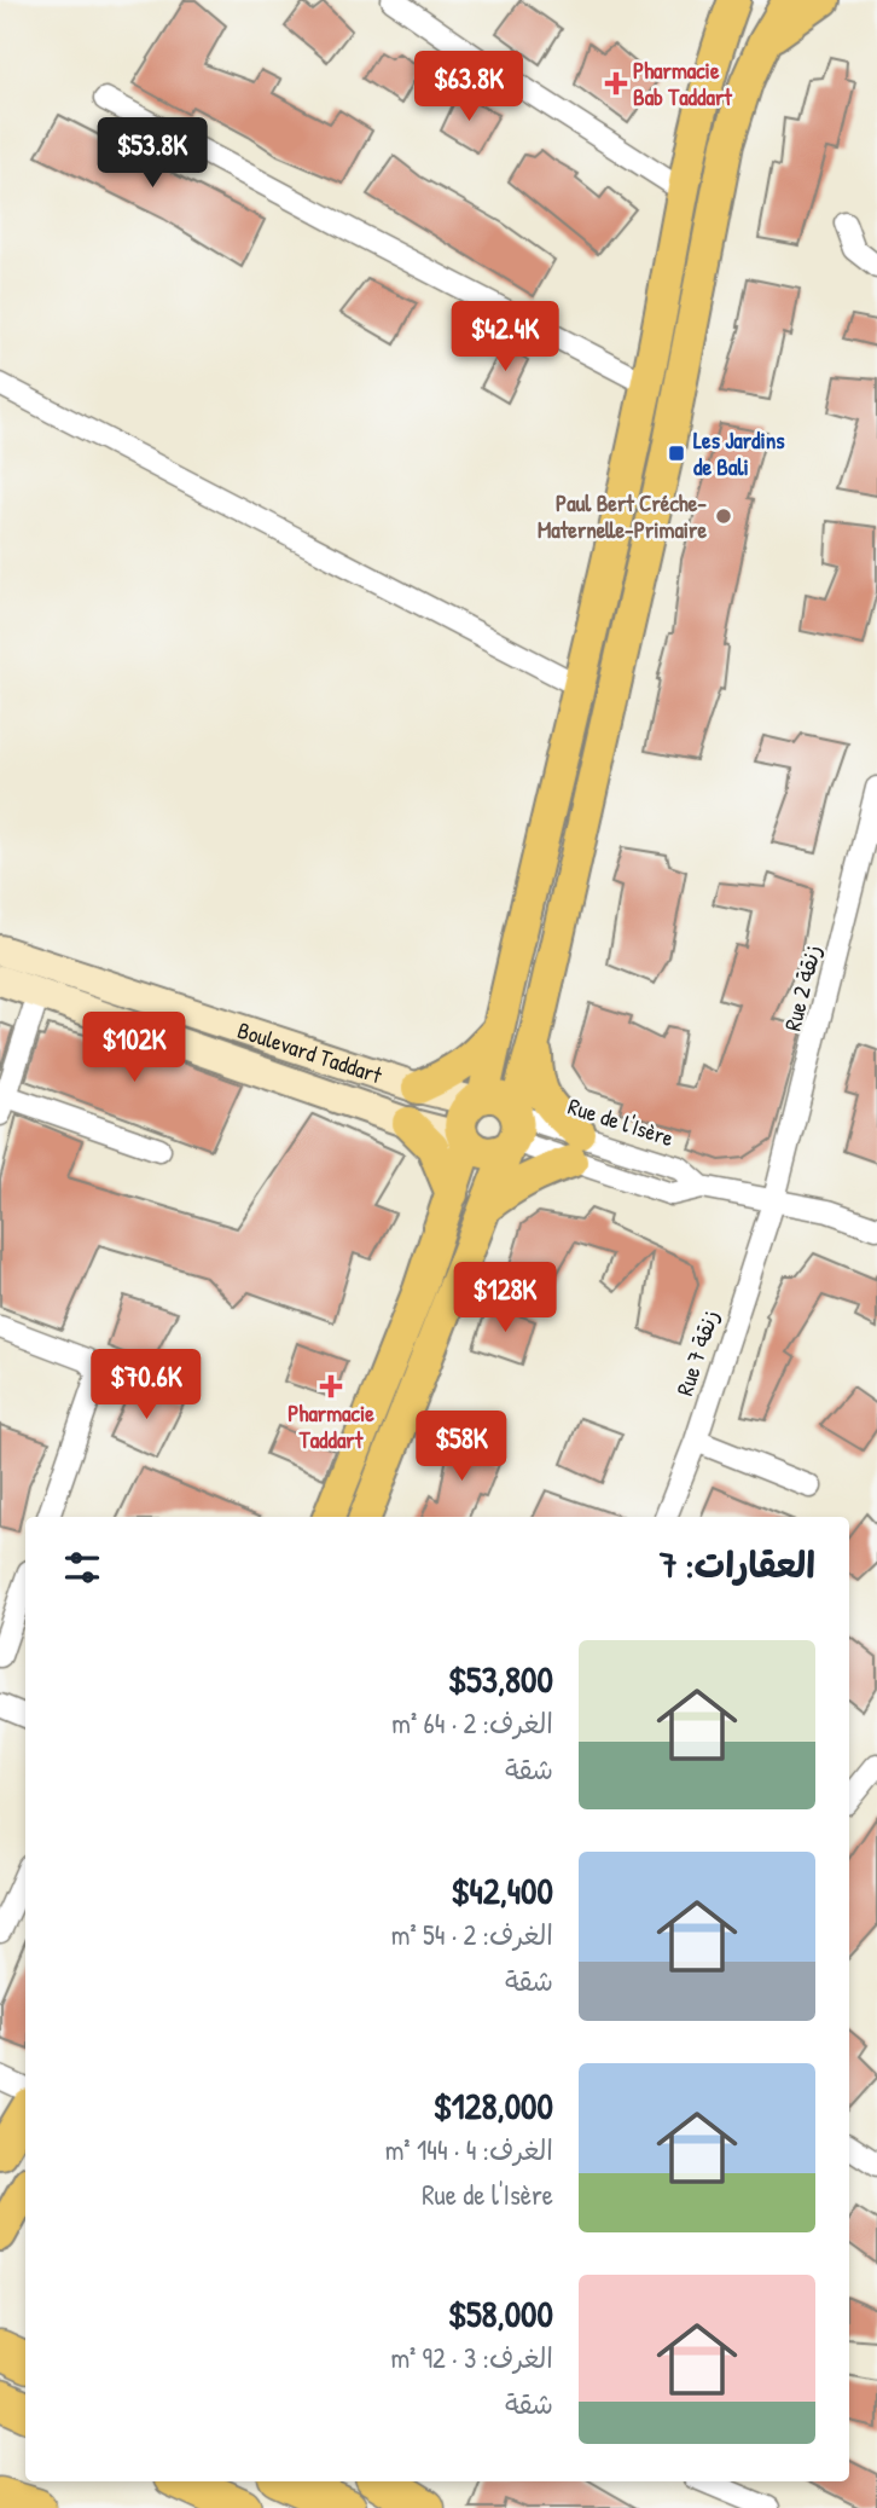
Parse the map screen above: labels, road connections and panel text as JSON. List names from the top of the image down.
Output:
{
  "streets": {
    "street": [
      "Rue 2 زنقة",
      "Boulevard Taddart",
      "Rue de l'Isère",
      "Rue 7 زنقة"
    ]
  },
  "crossings": [
    ["Rue 2 زنقة", "Rue de l'Isère"],
    ["Rue 2 زنقة", "Rue 7 زنقة"],
    ["Boulevard Taddart", "Rue de l'Isère"],
    ["Rue de l'Isère", "Rue 7 زنقة"]
  ],
  "places": {
    "health": ["Pharmacie Bab Taddart", "Pharmacie Taddart"],
    "transit": ["Les Jardins de Bali"],
    "other": ["Paul Bert Créche- Maternelle-Primaire"]
  },
  "page": {
    "price": [
      "$63.8K",
      "$53.8K",
      "$42.4K",
      "$102K",
      "$128K",
      "$70.6K",
      "$58K"
    ],
    "heading": "العقارات: 7",
    "list": [
      {
        "name": "$53,800",
        "note": "الغرف: 2 · 64 m² · شقة"
      },
      {
        "name": "$42,400",
        "note": "الغرف: 2 · 54 m² · شقة"
      },
      {
        "name": "$128,000",
        "note": "الغرف: 4 · 144 m² · Rue de l'Isère"
      },
      {
        "name": "$58,000",
        "note": "الغرف: 3 · 92 m² · شقة"
      }
    ]
  }
}
